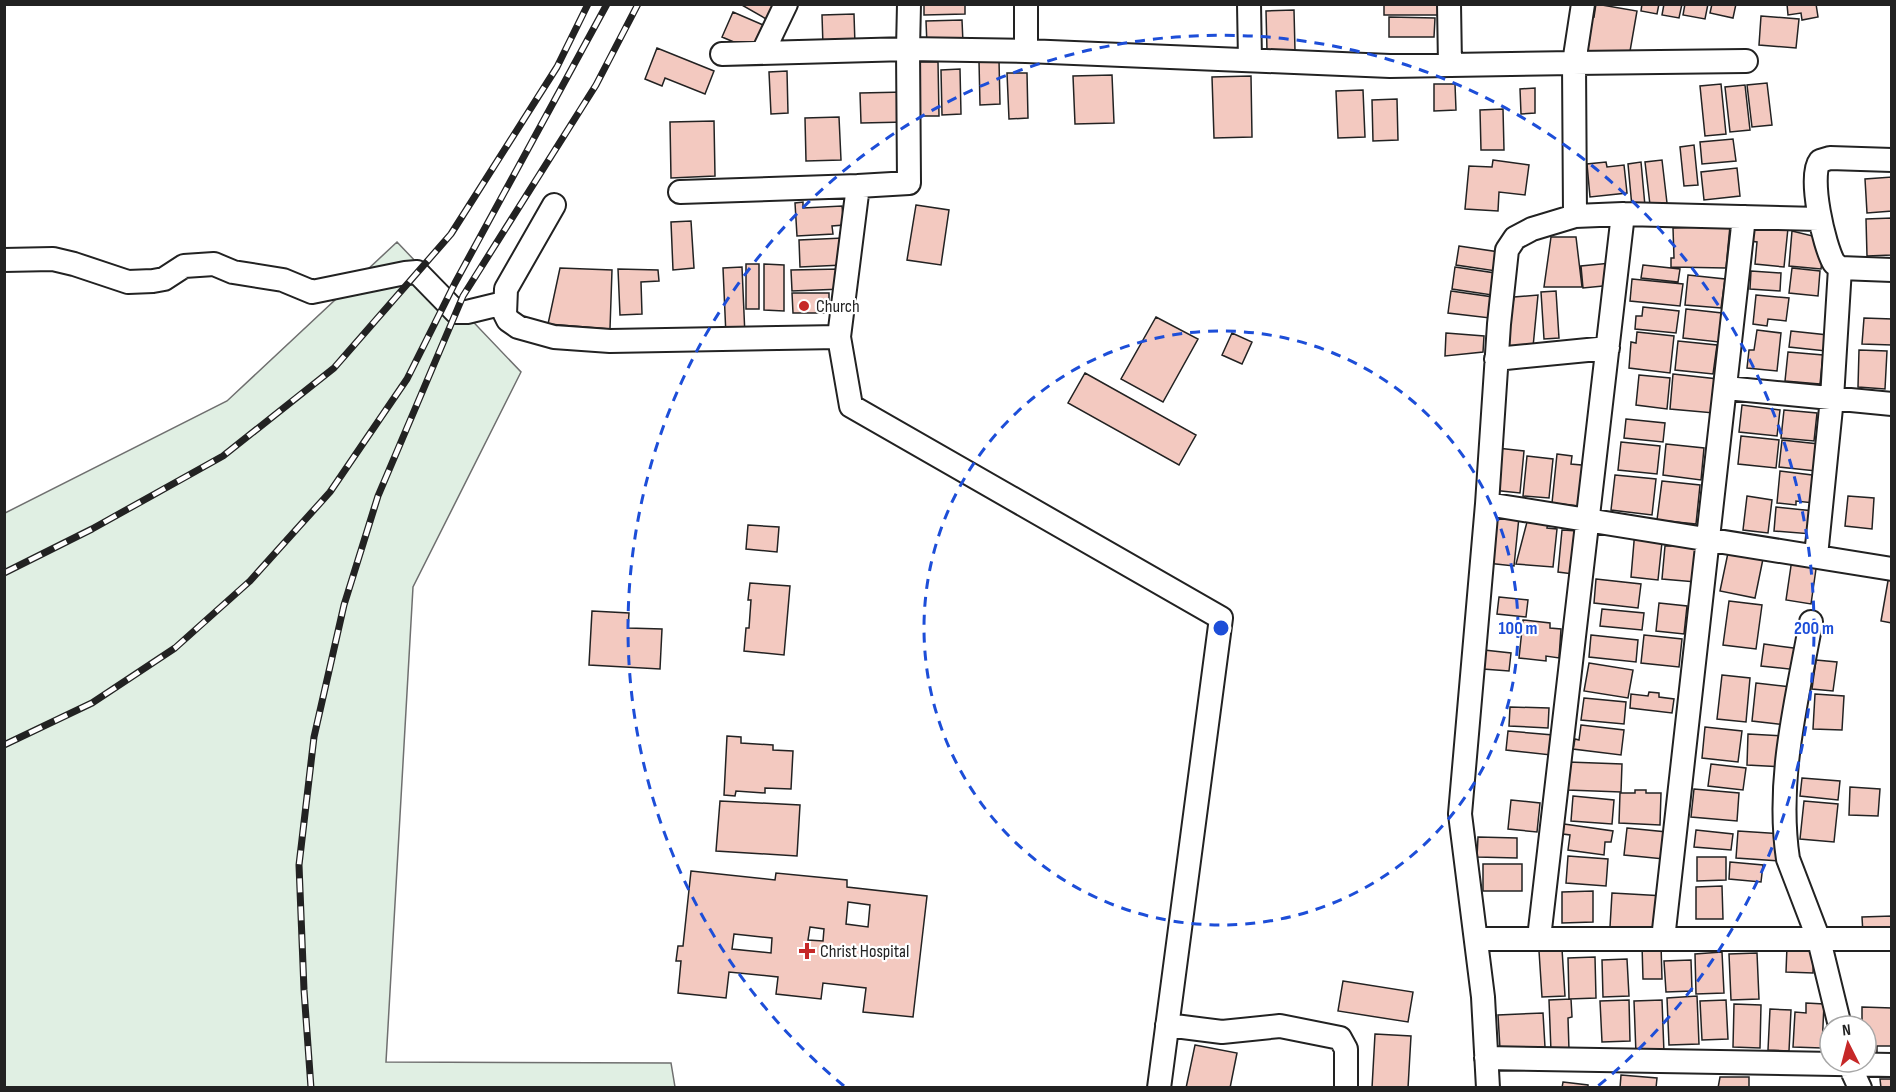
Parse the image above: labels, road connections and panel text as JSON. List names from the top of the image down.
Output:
{
  "places": {
    "other": ["Church"],
    "health": ["Christ Hospital"]
  },
  "north": "top",
  "rings": ["100 m", "200 m"]
}
